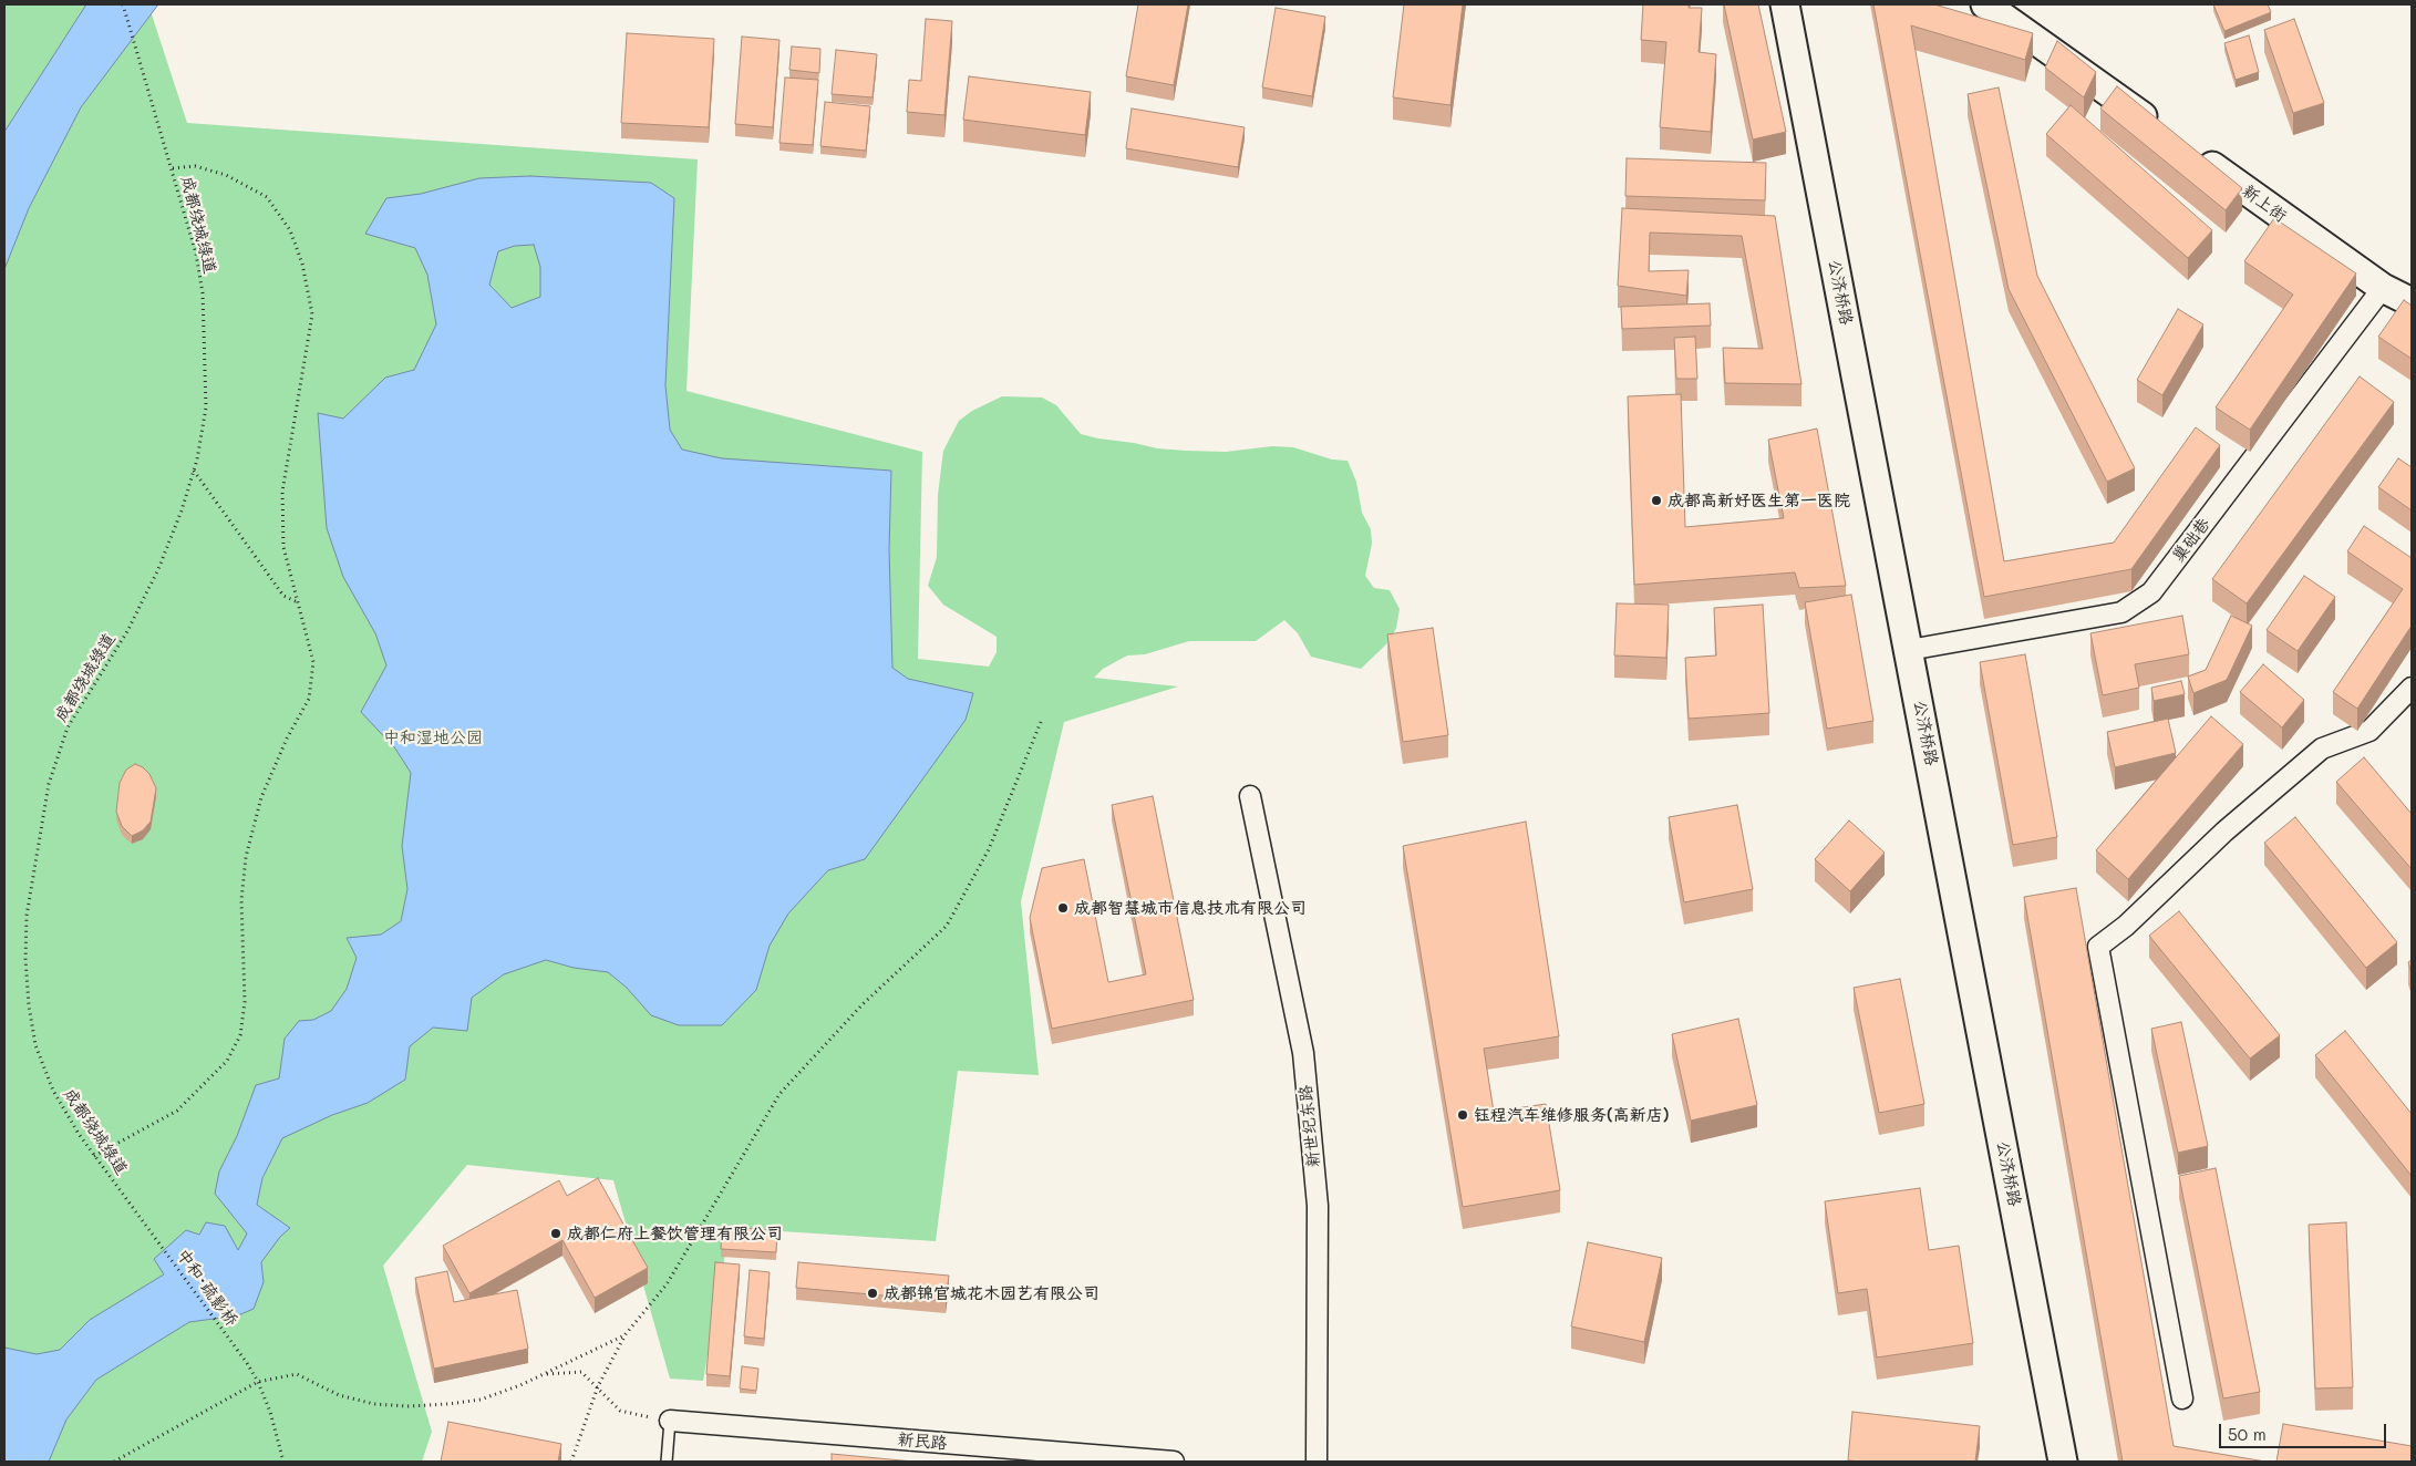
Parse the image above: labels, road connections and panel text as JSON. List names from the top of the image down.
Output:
{
  "streets": {
    "main road": ["新上街", "公济桥路"],
    "street": ["巢础巷", "新世纪东路", "新民路"],
    "path": ["成都绕城绿道", "中和·疏影桥"]
  },
  "crossings": [
    ["新上街", "巢础巷"],
    ["成都绕城绿道", "中和·疏影桥"],
    ["公济桥路", "巢础巷"]
  ],
  "parks": ["中和湿地公园"],
  "places": [
    "成都高新好医生第一医院",
    "成都智慧城市信息技术有限公司",
    "钰程汽车维修服务(高新店)",
    "成都仁府上餐饮管理有限公司",
    "成都锦官城花木园艺有限公司"
  ],
  "scale_bar": "50 m"
}
